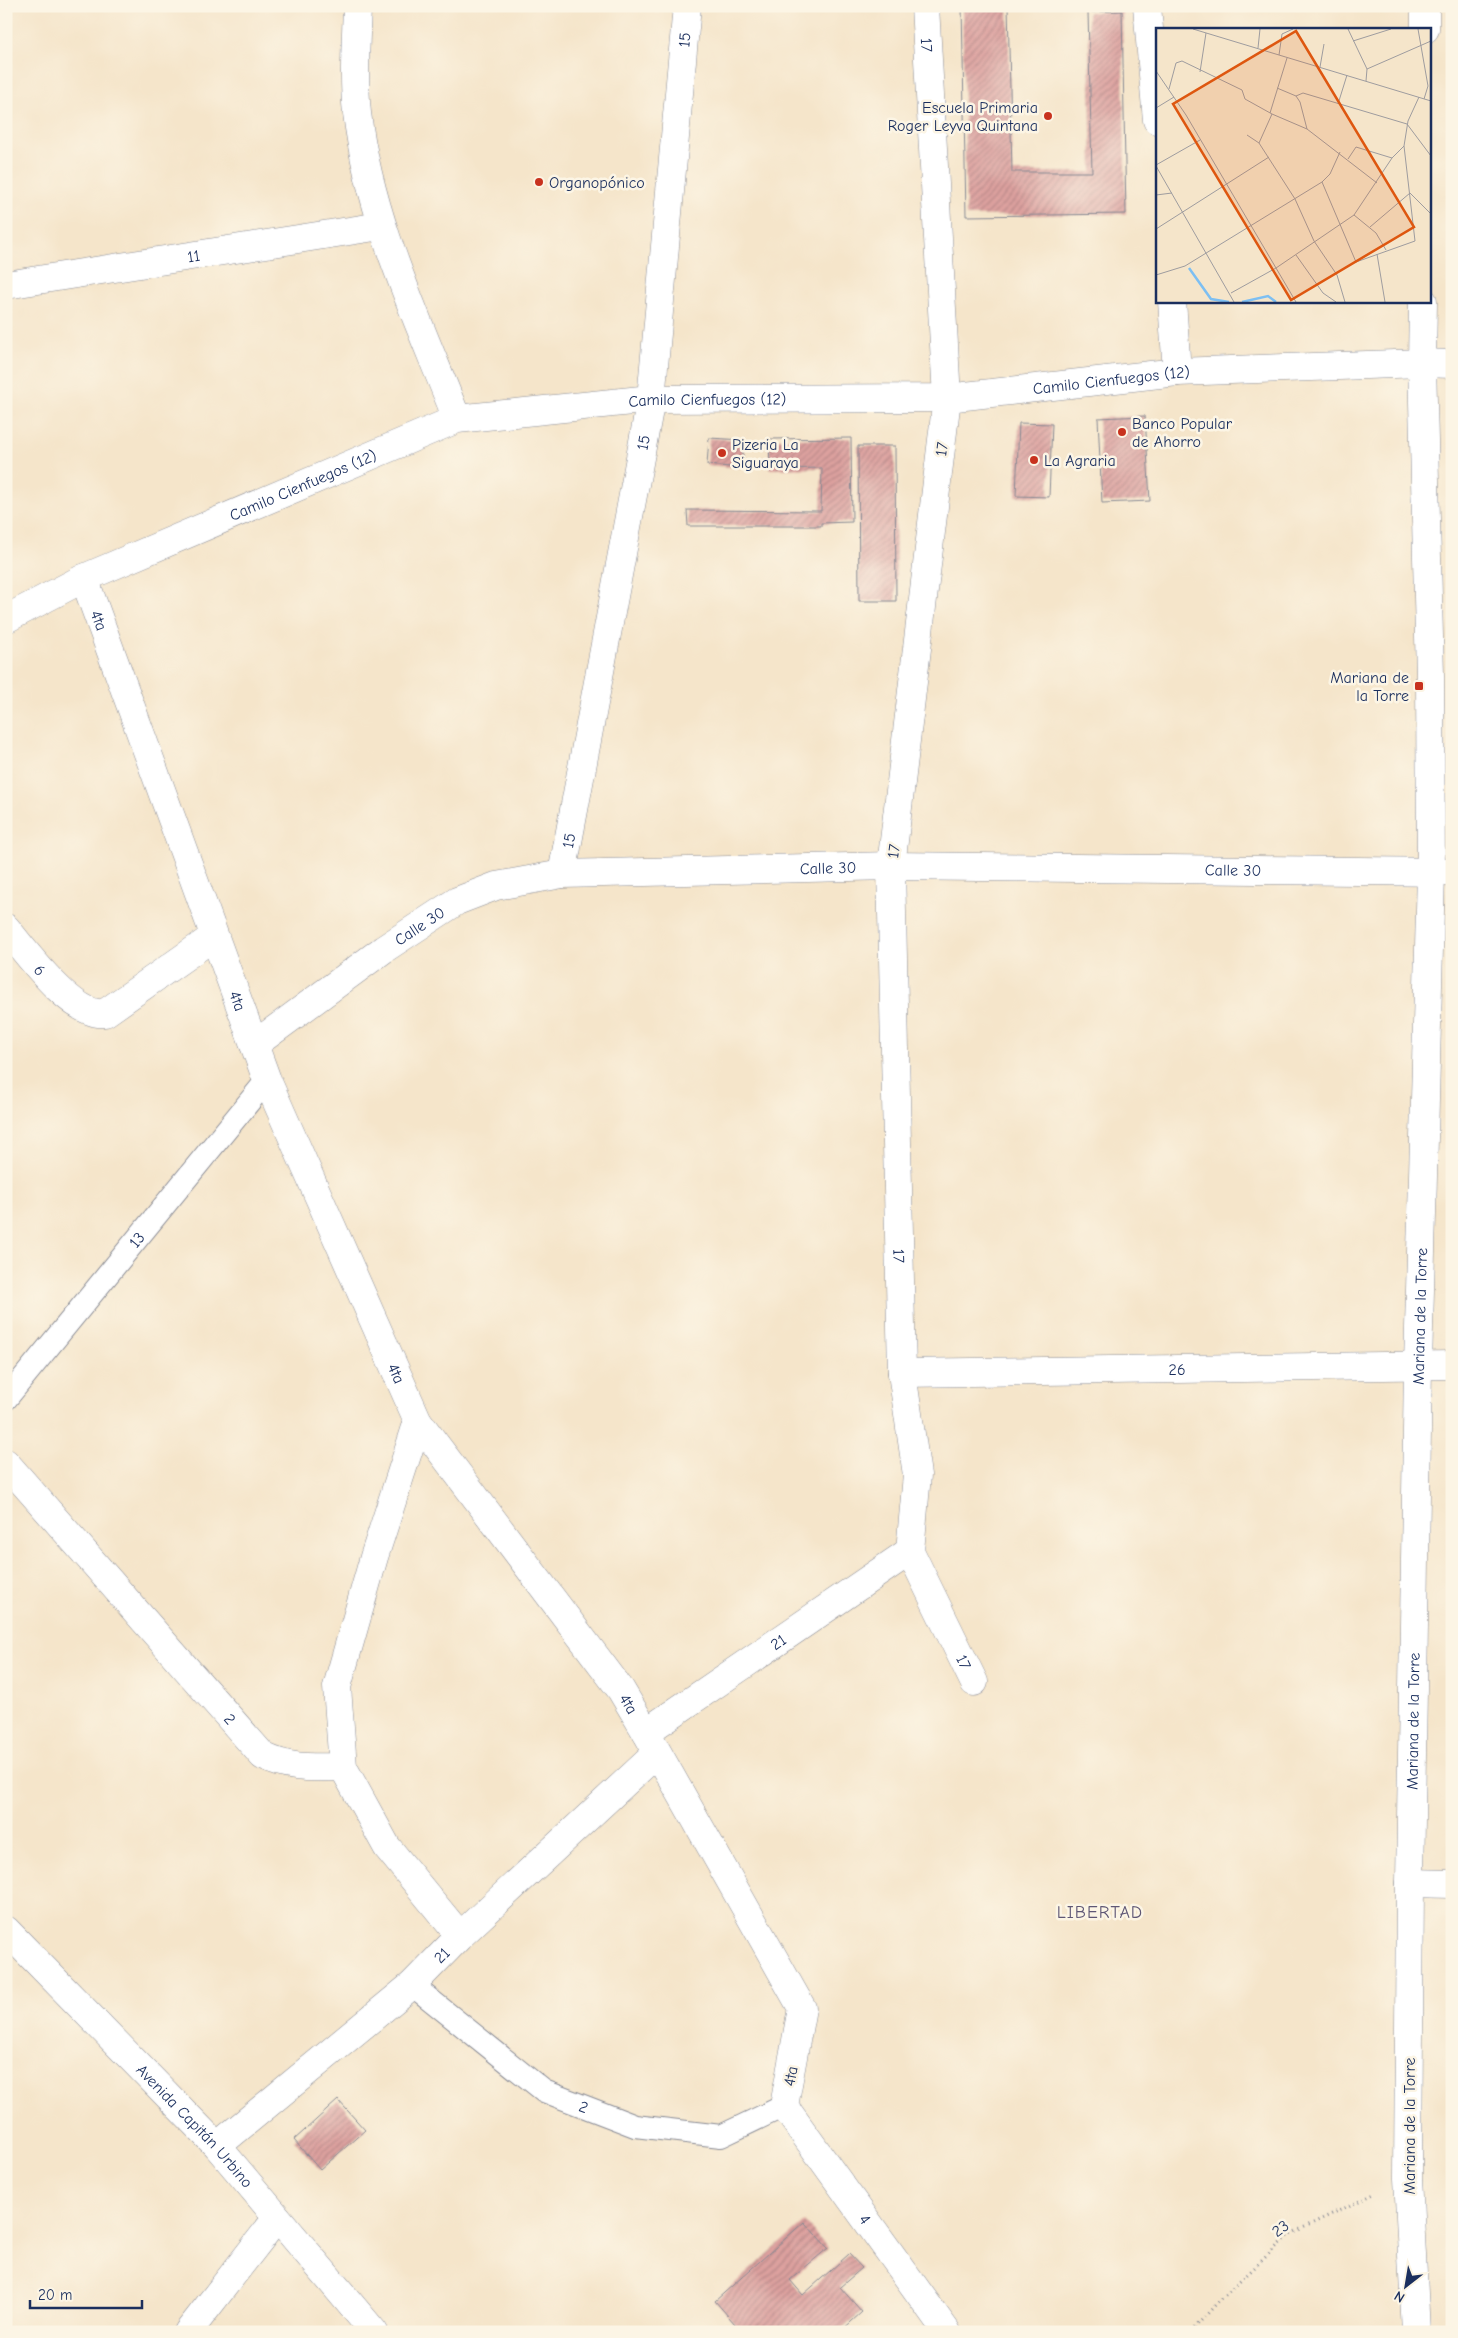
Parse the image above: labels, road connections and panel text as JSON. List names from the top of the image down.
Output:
{
  "streets": {
    "street": [
      "15",
      "17",
      "11",
      "Camilo Cienfuegos (12)",
      "4ta",
      "Calle 30",
      "6",
      "Mariana de la Torre",
      "26",
      "21",
      "2",
      "Avenida Capitán Urbino",
      "4"
    ],
    "lane": ["13"],
    "path": ["23"]
  },
  "crossings": [
    ["15", "Camilo Cienfuegos (12)"],
    ["15", "Calle 30"],
    ["17", "Camilo Cienfuegos (12)"],
    ["17", "Calle 30"],
    ["17", "26"],
    ["17", "21"],
    ["Camilo Cienfuegos (12)", "4ta"],
    ["Camilo Cienfuegos (12)", "Mariana de la Torre"],
    ["4ta", "Calle 30"],
    ["4ta", "6"],
    ["4ta", "13"],
    ["4ta", "21"],
    ["4ta", "2"],
    ["4ta", "4"],
    ["Calle 30", "Mariana de la Torre"],
    ["Mariana de la Torre", "26"],
    ["Mariana de la Torre", "23"],
    ["21", "2"],
    ["21", "Avenida Capitán Urbino"],
    ["2", "4"]
  ],
  "districts": ["LIBERTAD"],
  "places": {
    "other": [
      "Escuela Primaria Roger Leyva Quintana",
      "Organopónico",
      "Banco Popular de Ahorro",
      "Pizeria La Siguaraya",
      "La Agraria"
    ],
    "transit": ["Mariana de la Torre"]
  },
  "scale_bar": "20 m",
  "north": "bottom left"
}
